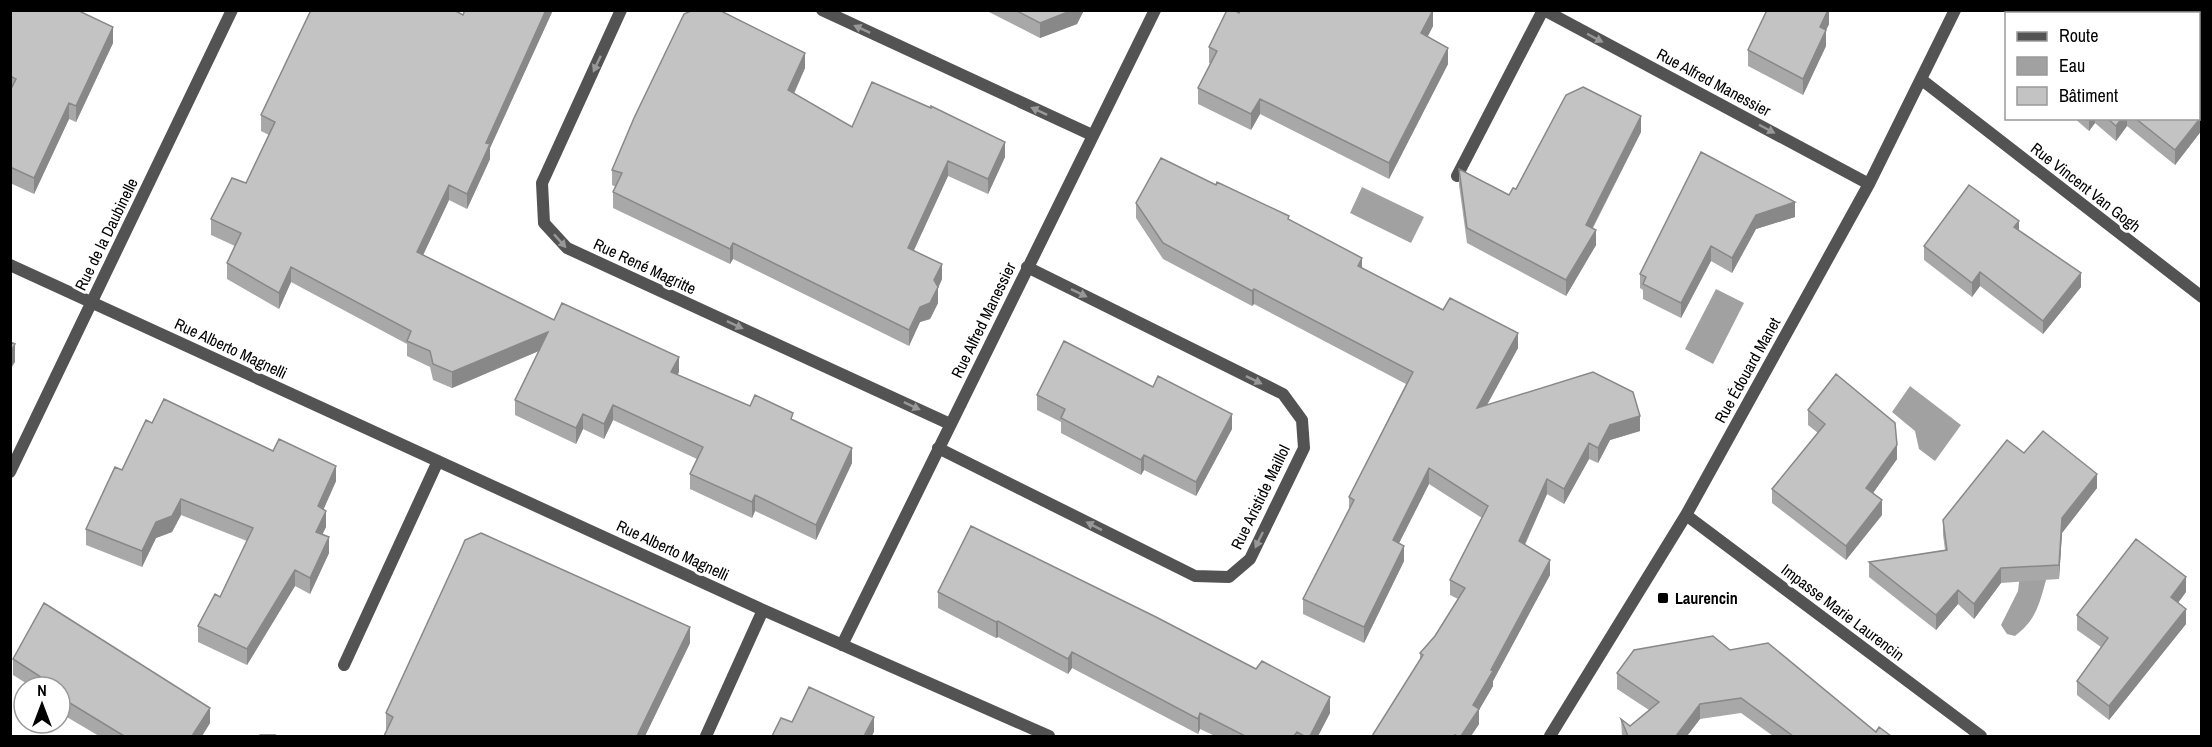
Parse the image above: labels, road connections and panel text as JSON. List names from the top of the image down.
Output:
{
  "streets": {
    "street": [
      "Rue Alfred Manessier",
      "Rue Vincent Van Gogh",
      "Rue de la Daubinelle",
      "Rue René Magritte",
      "Rue Alberto Magnelli",
      "Rue Édouard Manet",
      "Rue Aristide Maillol",
      "Impasse Marie Laurencin"
    ]
  },
  "crossings": [
    ["Rue Alfred Manessier", "Rue René Magritte"],
    ["Rue Alfred Manessier", "Rue Alberto Magnelli"],
    ["Rue Alfred Manessier", "Rue Édouard Manet"],
    ["Rue Alfred Manessier", "Rue Aristide Maillol"],
    ["Rue Vincent Van Gogh", "Rue Édouard Manet"],
    ["Rue de la Daubinelle", "Rue Alberto Magnelli"],
    ["Rue Édouard Manet", "Impasse Marie Laurencin"]
  ],
  "places": {
    "transit": ["Laurencin"]
  },
  "legend": ["Route", "Eau", "Bâtiment"],
  "north": "top"
}
